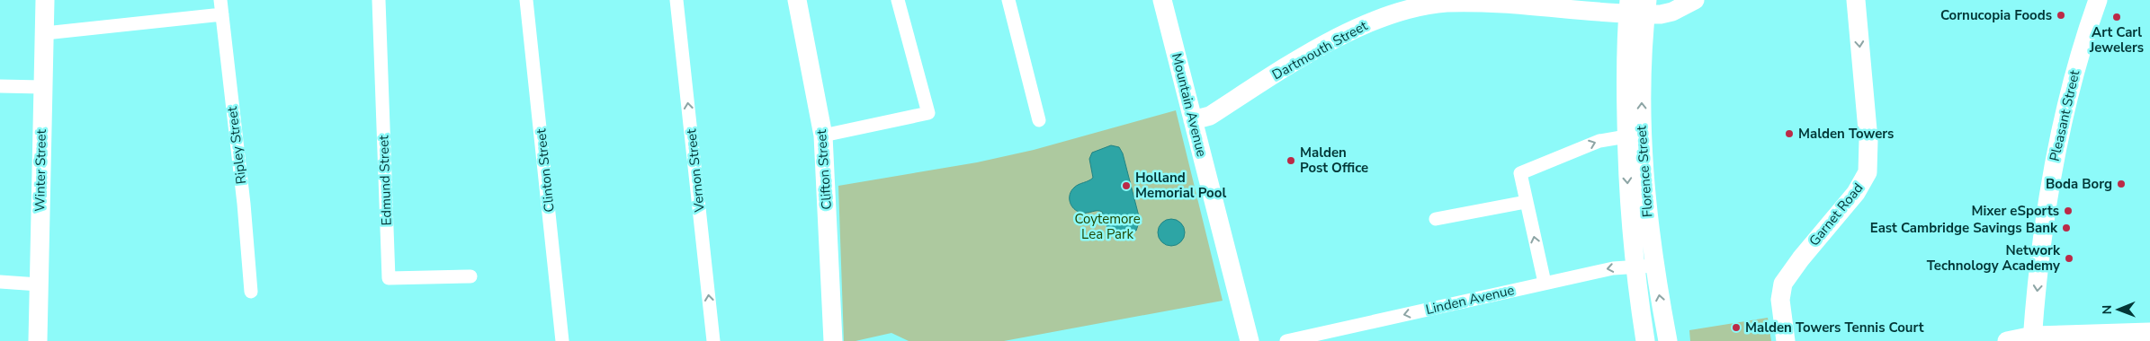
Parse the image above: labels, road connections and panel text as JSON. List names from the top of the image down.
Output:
{
  "streets": {
    "street": [
      "Dartmouth Street",
      "Mountain Avenue",
      "Pleasant Street",
      "Ripley Street",
      "Clifton Street",
      "Winter Street",
      "Clinton Street",
      "Vernon Street",
      "Florence Street",
      "Edmund Street",
      "Garnet Road",
      "Linden Avenue"
    ]
  },
  "crossings": [
    ["Dartmouth Street", "Mountain Avenue"],
    ["Florence Street", "Linden Avenue"]
  ],
  "one_way": [
    "Pleasant Street",
    "Vernon Street",
    "Garnet Road",
    "Linden Avenue"
  ],
  "parks": ["Coytemore Lea Park"],
  "places": [
    "Cornucopia Foods",
    "Art Carl Jewelers",
    "Malden Towers",
    "Malden Post Office",
    "Boda Borg",
    "Holland Memorial Pool",
    "Mixer eSports",
    "East Cambridge Savings Bank",
    "Network Technology Academy",
    "Malden Towers Tennis Court"
  ],
  "north": "left"
}
